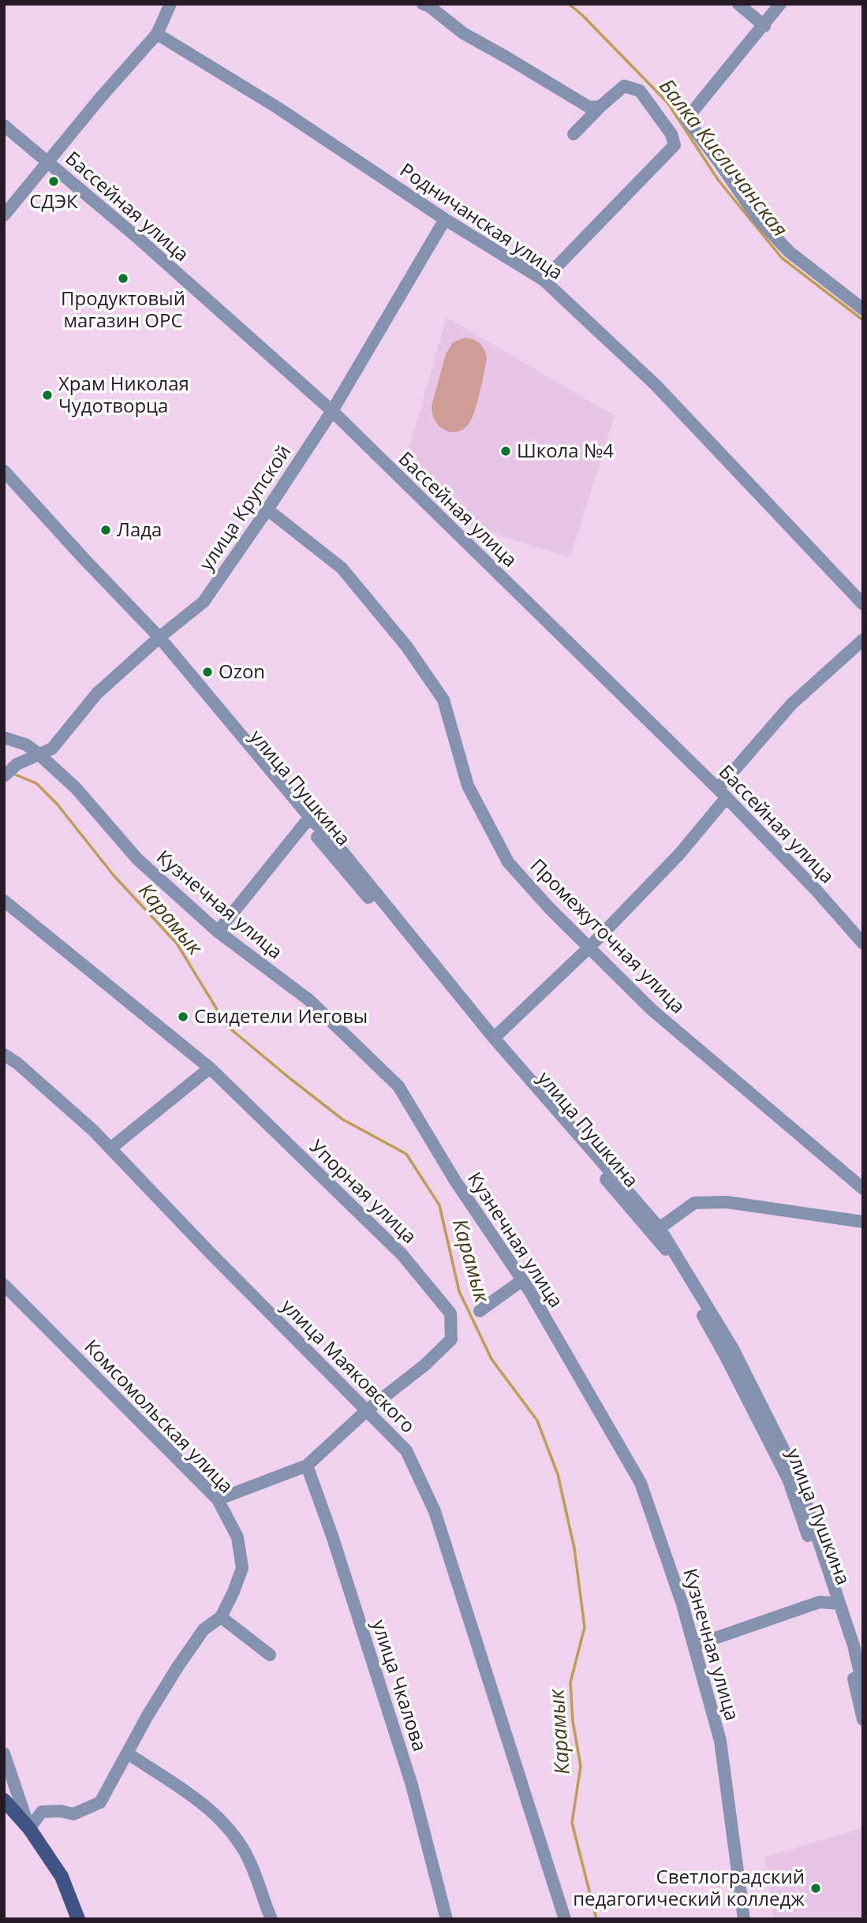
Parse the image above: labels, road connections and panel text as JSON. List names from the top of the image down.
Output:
{
  "streets": {
    "street": [
      "Бассейная улица",
      "Родничанская улица",
      "улица Крупской",
      "улица Пушкина",
      "Кузнечная улица",
      "Промежуточная улица",
      "Упорная улица",
      "улица Маяковского",
      "Комсомольская улица",
      "улица Чкалова"
    ]
  },
  "crossings": [
    ["Бассейная улица", "улица Крупской"],
    ["Родничанская улица", "улица Крупской"],
    ["улица Крупской", "улица Пушкина"],
    ["улица Крупской", "Кузнечная улица"],
    ["улица Крупской", "Промежуточная улица"],
    ["Упорная улица", "улица Маяковского"],
    ["Упорная улица", "Комсомольская улица"],
    ["Упорная улица", "улица Чкалова"]
  ],
  "water": ["Балка Кисличанская", "Карамык"],
  "places": [
    "СДЭК",
    "Продуктовый магазин ОРС",
    "Храм Николая Чудотворца",
    "Школа №4",
    "Лада",
    "Ozon",
    "Свидетели Иеговы",
    "Светлоградский педагогический колледж"
  ]
}
